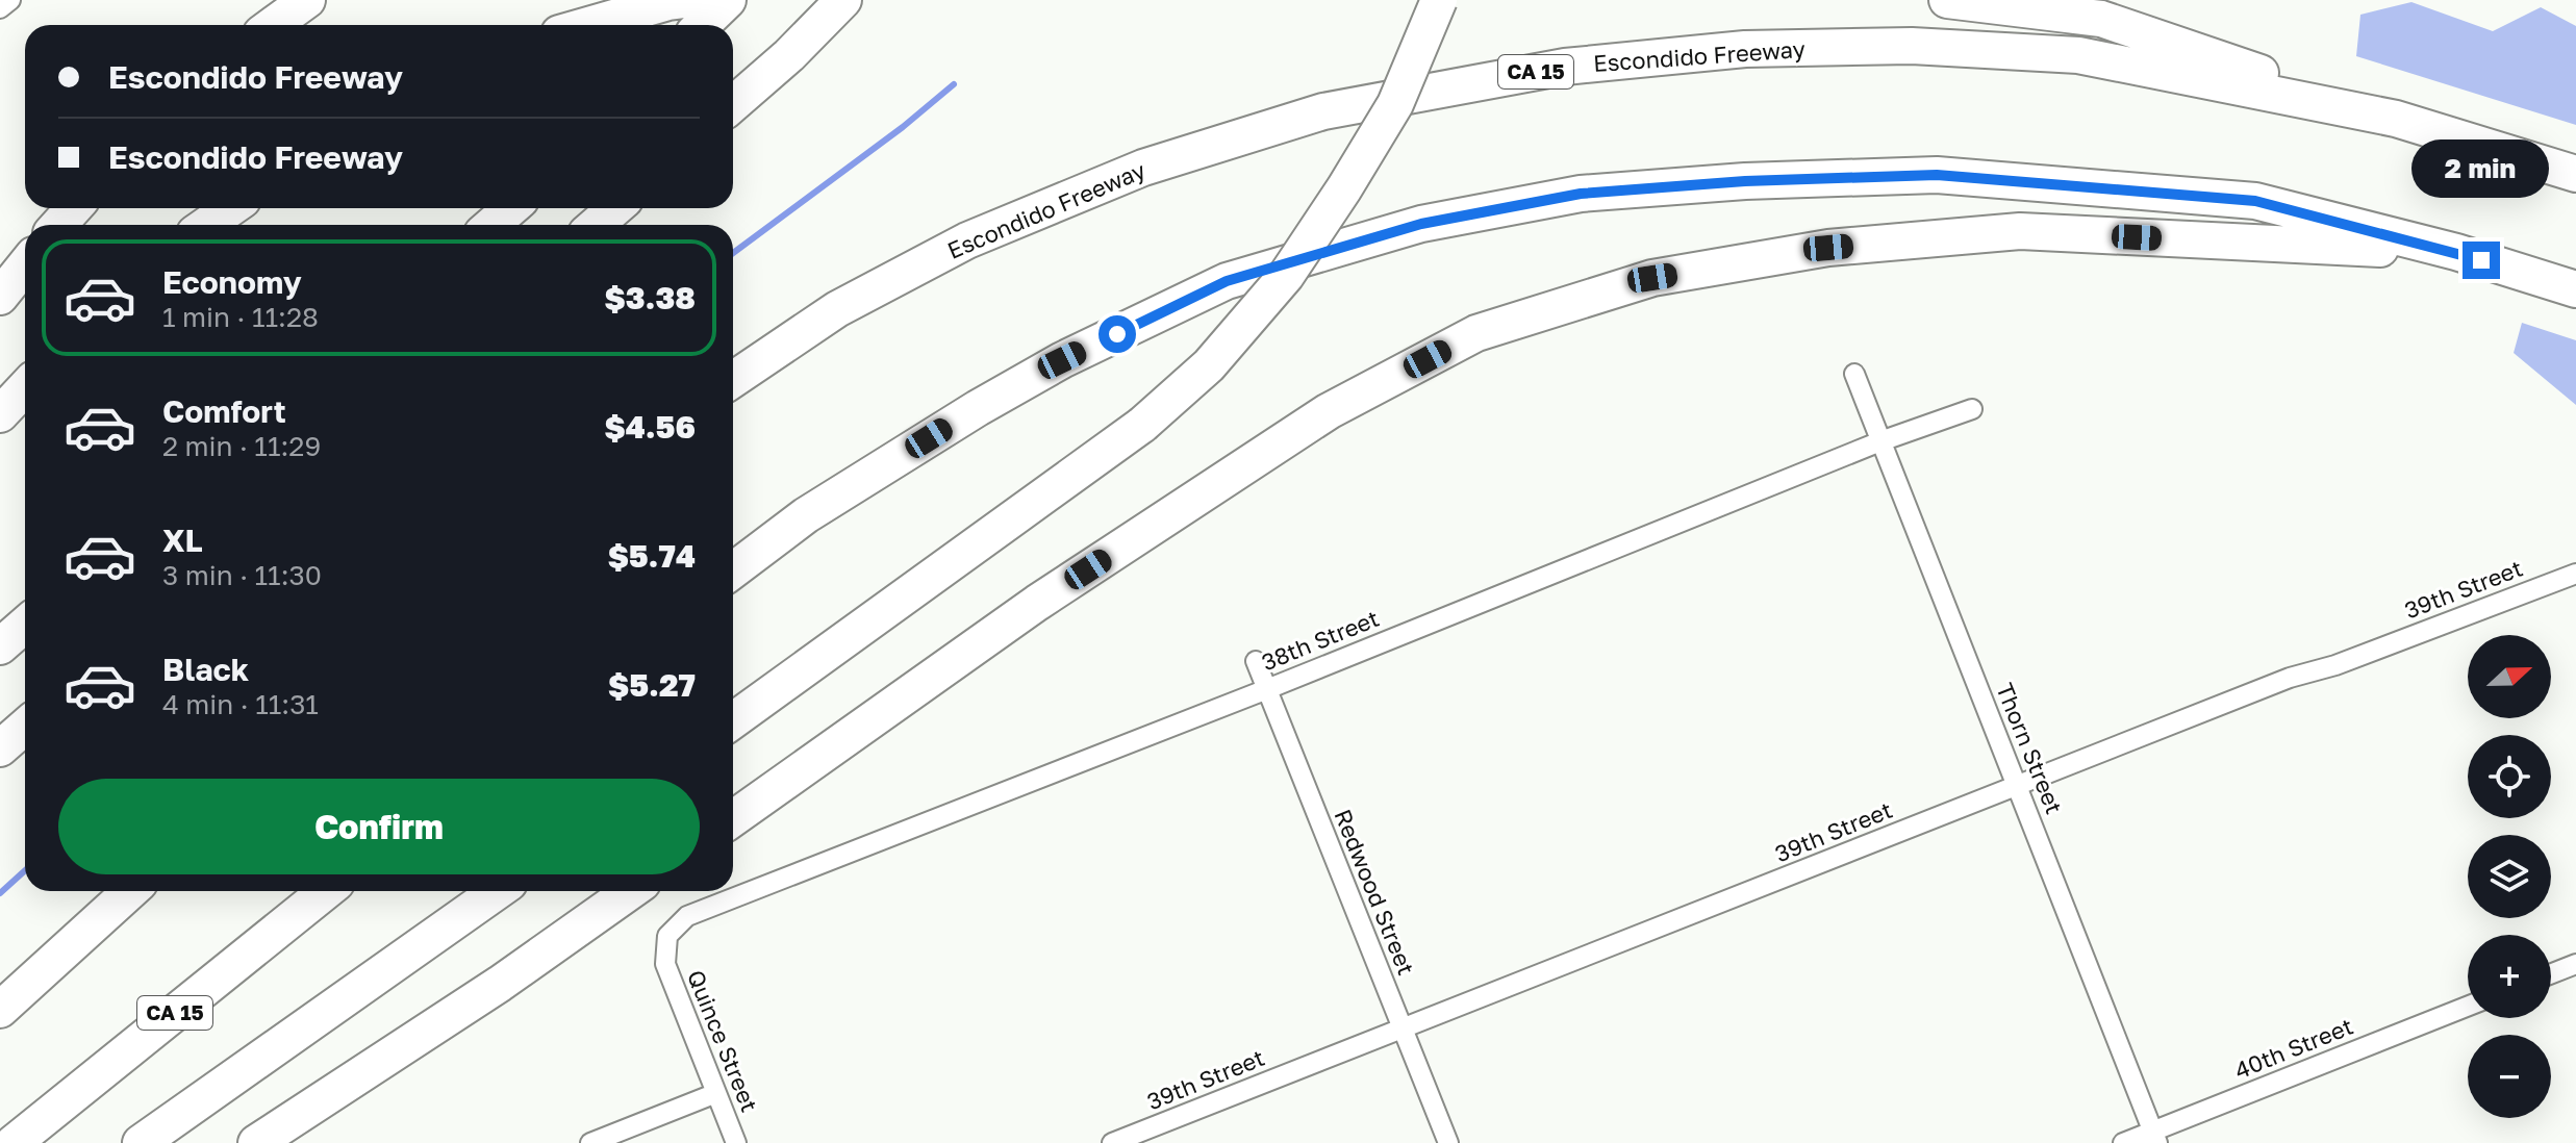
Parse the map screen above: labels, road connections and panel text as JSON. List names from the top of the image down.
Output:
{
  "streets": {
    "highway": ["Escondido Freeway", "CA 15"],
    "street": [
      "39th Street",
      "38th Street",
      "Thorn Street",
      "Redwood Street",
      "Quince Street",
      "40th Street"
    ]
  },
  "crossings": [
    ["39th Street", "Thorn Street"],
    ["39th Street", "Redwood Street"],
    ["38th Street", "Thorn Street"],
    ["38th Street", "Redwood Street"],
    ["38th Street", "Quince Street"],
    ["Thorn Street", "40th Street"]
  ],
  "north": "right",
  "page": {
    "banner": ["Escondido Freeway", "Escondido Freeway"],
    "bubble": "2 min",
    "list": [
      {
        "name": "Economy",
        "note": "1 min · 11:28",
        "value": "$3.38"
      },
      {
        "name": "Comfort",
        "note": "2 min · 11:29",
        "value": "$4.56"
      },
      {
        "name": "XL",
        "note": "3 min · 11:30",
        "value": "$5.74"
      },
      {
        "name": "Black",
        "note": "4 min · 11:31",
        "value": "$5.27"
      }
    ],
    "map_buttons": ["+", "−"],
    "buttons": "Confirm"
  }
}
